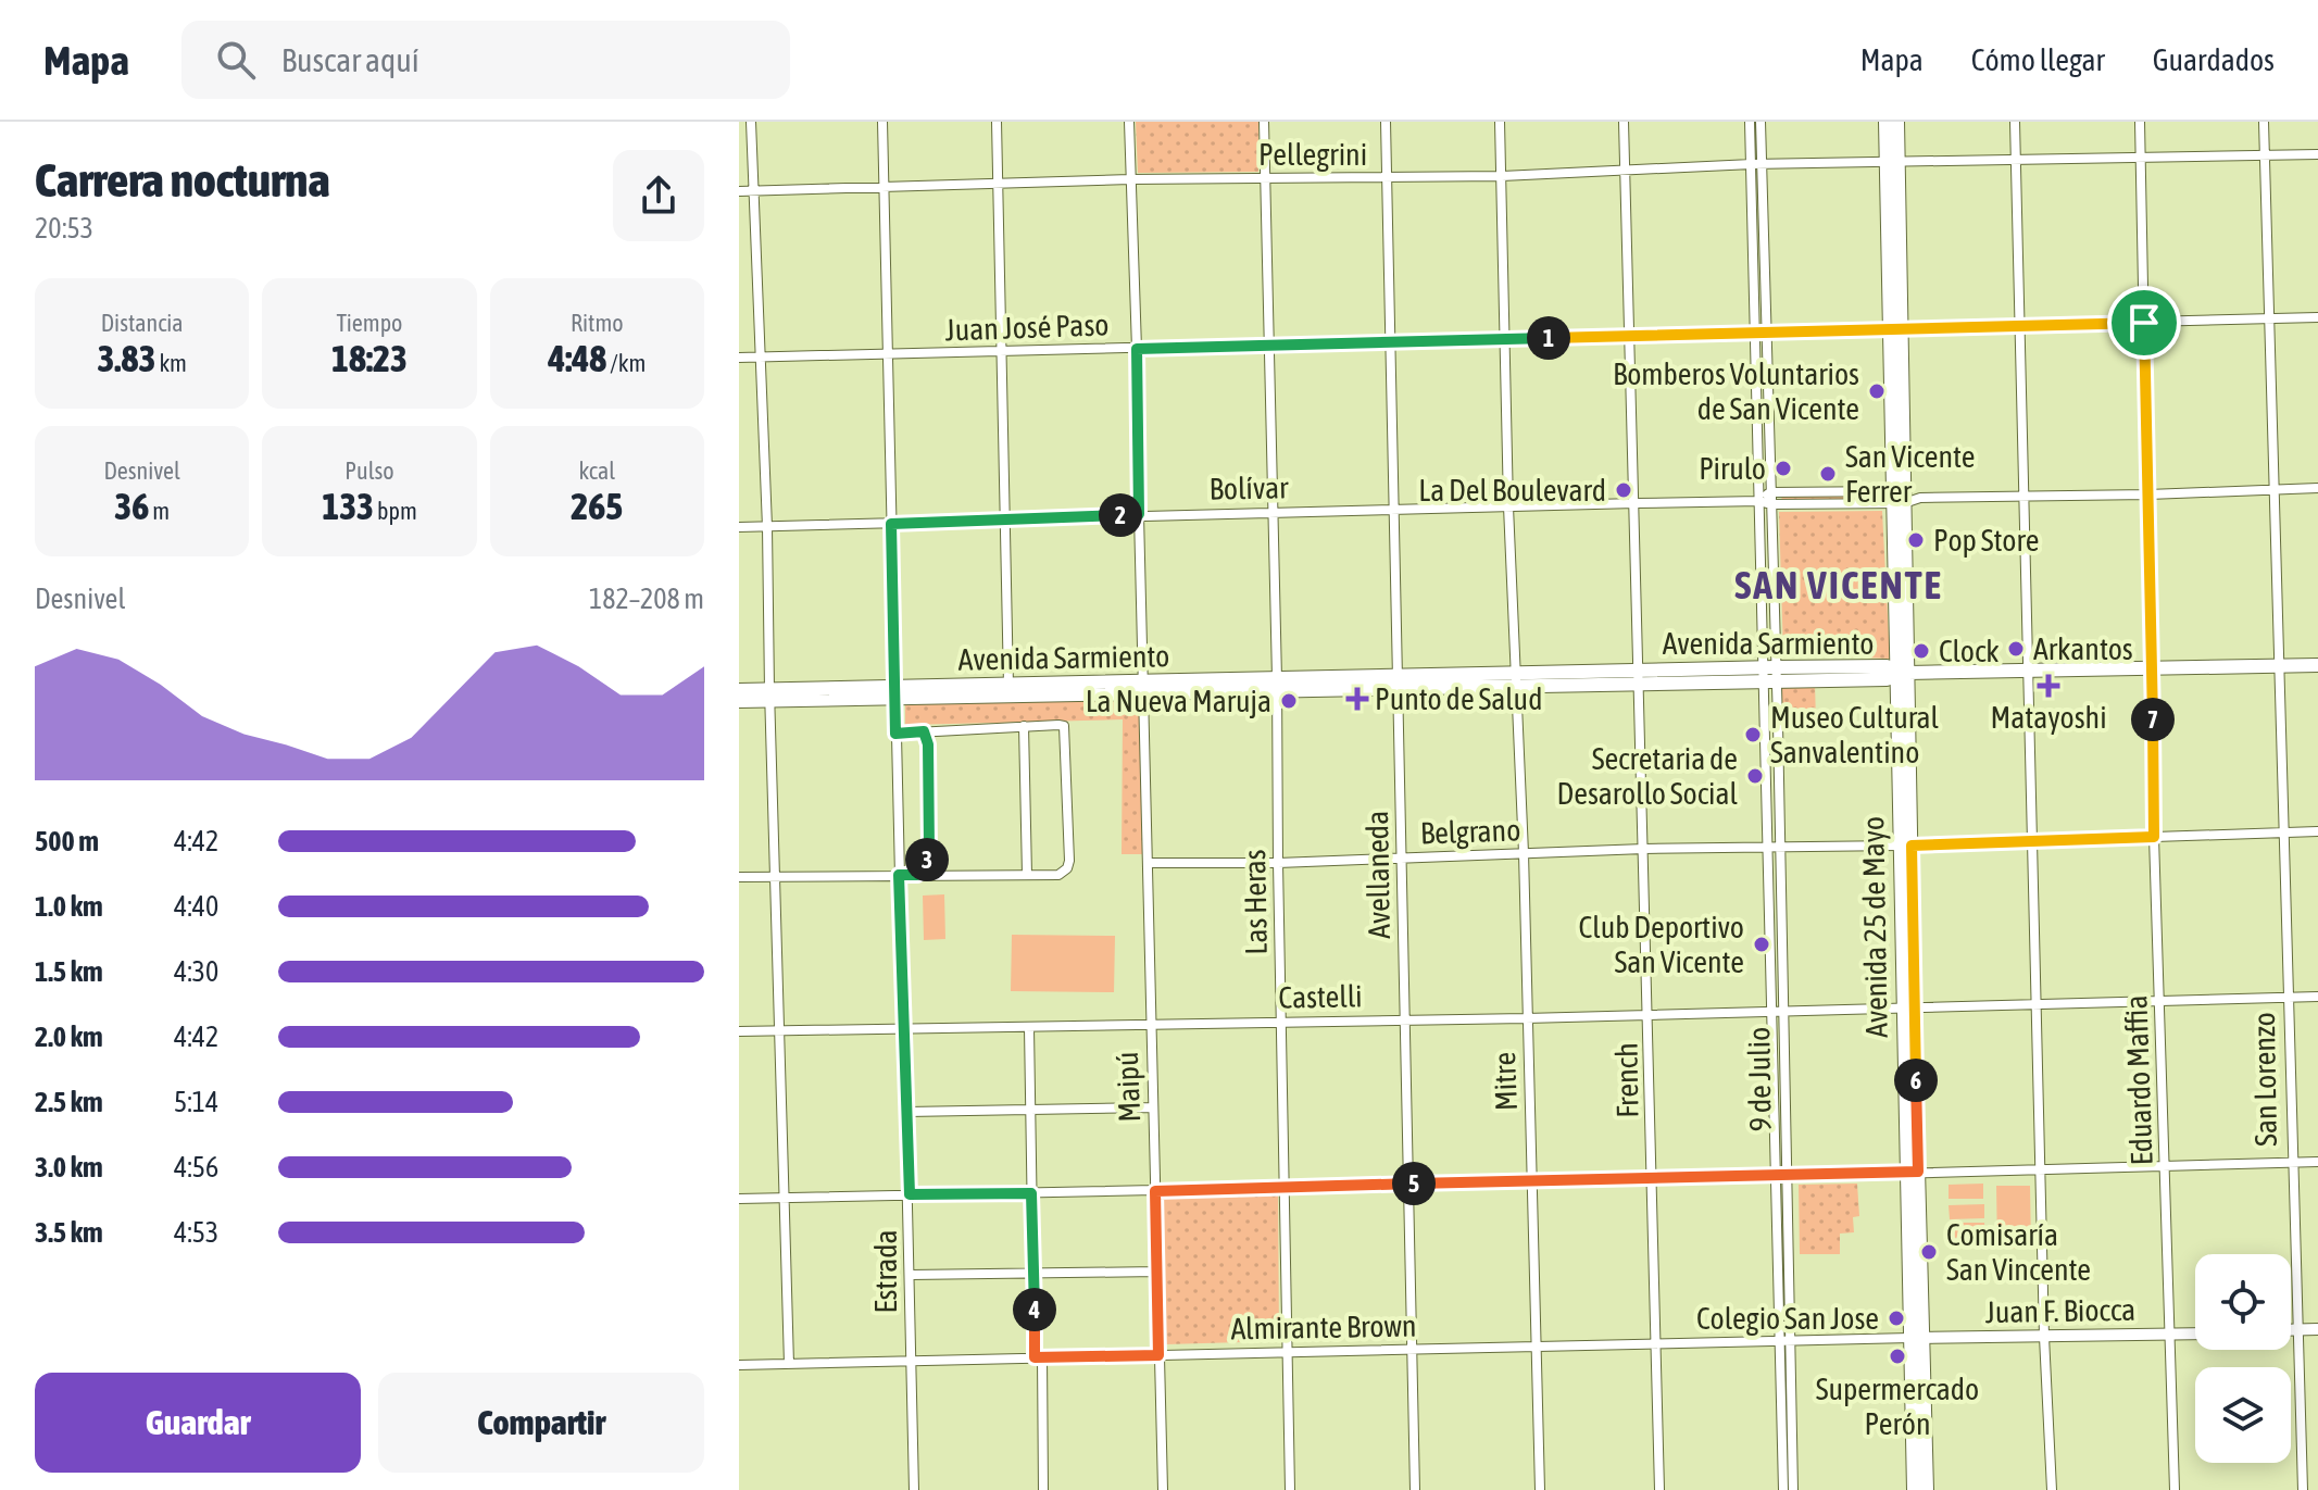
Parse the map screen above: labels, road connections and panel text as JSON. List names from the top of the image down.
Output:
{
  "streets": {
    "main road": ["Avenida Sarmiento", "Avenida 25 de Mayo"],
    "street": [
      "Pellegrini",
      "Juan José Paso",
      "Bolívar",
      "Belgrano",
      "Avellaneda",
      "Las Heras",
      "Castelli",
      "9 de Julio",
      "San Lorenzo",
      "French",
      "Eduardo Maffia",
      "Mitre",
      "Maipú",
      "Estrada",
      "Juan F. Biocca",
      "Almirante Brown"
    ]
  },
  "crossings": [
    ["Pellegrini", "Avellaneda"],
    ["Pellegrini", "Las Heras"],
    ["Pellegrini", "Avenida 25 de Mayo"],
    ["Pellegrini", "San Lorenzo"],
    ["Pellegrini", "French"],
    ["Pellegrini", "Eduardo Maffia"],
    ["Pellegrini", "Mitre"],
    ["Pellegrini", "Maipú"],
    ["Pellegrini", "Estrada"],
    ["Juan José Paso", "Avellaneda"],
    ["Juan José Paso", "Las Heras"],
    ["Juan José Paso", "Avenida 25 de Mayo"],
    ["Juan José Paso", "San Lorenzo"],
    ["Juan José Paso", "French"],
    ["Juan José Paso", "Eduardo Maffia"],
    ["Juan José Paso", "Mitre"],
    ["Juan José Paso", "Maipú"],
    ["Juan José Paso", "Estrada"],
    ["Bolívar", "Avellaneda"],
    ["Bolívar", "Las Heras"],
    ["Bolívar", "Avenida 25 de Mayo"],
    ["Bolívar", "San Lorenzo"],
    ["Bolívar", "French"],
    ["Bolívar", "Eduardo Maffia"],
    ["Bolívar", "Mitre"],
    ["Bolívar", "Maipú"],
    ["Bolívar", "Estrada"],
    ["Avenida Sarmiento", "Avellaneda"],
    ["Avenida Sarmiento", "Las Heras"],
    ["Avenida Sarmiento", "Avenida 25 de Mayo"],
    ["Avenida Sarmiento", "9 de Julio"],
    ["Avenida Sarmiento", "San Lorenzo"],
    ["Avenida Sarmiento", "French"],
    ["Avenida Sarmiento", "Eduardo Maffia"],
    ["Avenida Sarmiento", "Mitre"],
    ["Avenida Sarmiento", "Maipú"],
    ["Avenida Sarmiento", "Estrada"],
    ["Belgrano", "Avellaneda"],
    ["Belgrano", "Las Heras"],
    ["Belgrano", "Avenida 25 de Mayo"],
    ["Belgrano", "9 de Julio"],
    ["Belgrano", "San Lorenzo"],
    ["Belgrano", "French"],
    ["Belgrano", "Eduardo Maffia"],
    ["Belgrano", "Mitre"],
    ["Belgrano", "Maipú"],
    ["Avellaneda", "Castelli"],
    ["Avellaneda", "Almirante Brown"],
    ["Las Heras", "Castelli"],
    ["Las Heras", "Almirante Brown"],
    ["Avenida 25 de Mayo", "Castelli"],
    ["Avenida 25 de Mayo", "Juan F. Biocca"],
    ["Avenida 25 de Mayo", "Almirante Brown"],
    ["Castelli", "9 de Julio"],
    ["Castelli", "San Lorenzo"],
    ["Castelli", "French"],
    ["Castelli", "Eduardo Maffia"],
    ["Castelli", "Mitre"],
    ["Castelli", "Maipú"],
    ["Castelli", "Estrada"],
    ["9 de Julio", "Almirante Brown"],
    ["French", "Almirante Brown"],
    ["Eduardo Maffia", "Juan F. Biocca"],
    ["Mitre", "Almirante Brown"],
    ["Maipú", "Almirante Brown"],
    ["Estrada", "Almirante Brown"],
    ["Juan F. Biocca", "Almirante Brown"]
  ],
  "districts": ["SAN VICENTE"],
  "places": {
    "other": [
      "Bomberos Voluntarios de San Vicente",
      "Pirulo",
      "San Vicente Ferrer",
      "La Del Boulevard",
      "Pop Store",
      "Arkantos",
      "Clock",
      "La Nueva Maruja",
      "Museo Cultural Sanvalentino",
      "Secretaria de Desarollo Social",
      "Club Deportivo San Vicente",
      "Comisaría San Vincente",
      "Colegio San Jose",
      "Supermercado Perón"
    ],
    "health": ["Matayoshi", "Punto de Salud"]
  },
  "page": {
    "header": "Mapa",
    "search": "Buscar aquí",
    "nav": ["Mapa", "Cómo llegar", "Guardados"],
    "heading": ["Carrera nocturna", "20:53"],
    "stats": [
      ["Distancia", "3.83 km"],
      ["Tiempo", "18:23"],
      ["Ritmo", "4:48 /km"],
      ["Desnivel", "36 m"],
      ["Pulso", "133 bpm"],
      ["kcal", "265"]
    ],
    "pins": [
      "1",
      "2",
      "7",
      "3",
      "6",
      "5",
      "4"
    ],
    "chart": ["Desnivel", "182–208 m"],
    "list": [
      {
        "name": "500 m",
        "note": "4:42"
      },
      {
        "name": "1.0 km",
        "note": "4:40"
      },
      {
        "name": "1.5 km",
        "note": "4:30"
      },
      {
        "name": "2.0 km",
        "note": "4:42"
      },
      {
        "name": "2.5 km",
        "note": "5:14"
      },
      {
        "name": "3.0 km",
        "note": "4:56"
      },
      {
        "name": "3.5 km",
        "note": "4:53"
      }
    ],
    "buttons": ["Guardar", "Compartir"]
  }
}
